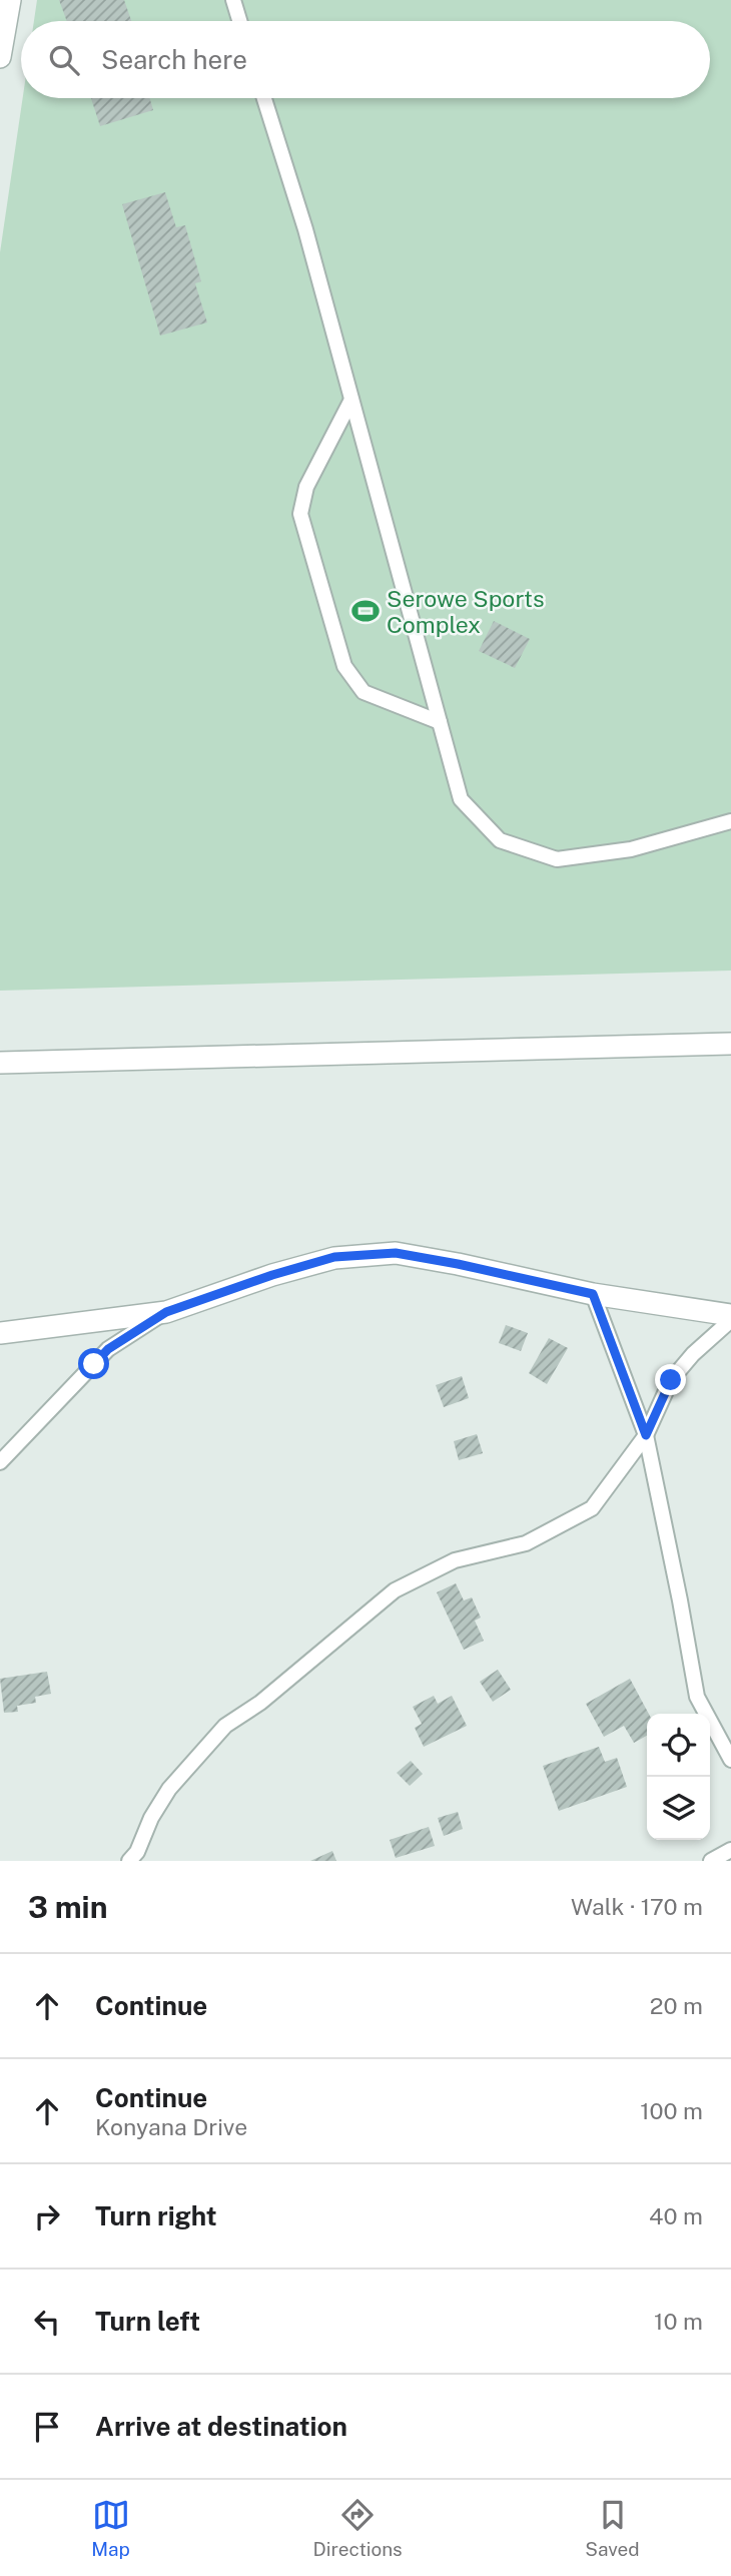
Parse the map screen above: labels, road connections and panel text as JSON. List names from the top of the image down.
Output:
{
  "places": {
    "sports": ["Serowe Sports Complex"]
  },
  "page": {
    "search": "Search here",
    "heading": ["3 min", "Walk · 170 m"],
    "list": [
      ["Continue", "20 m"],
      ["Continue", "Konyana Drive", "100 m"],
      ["Turn right", "40 m"],
      ["Turn left", "10 m"],
      "Arrive at destination"
    ],
    "nav": ["Map", "Directions", "Saved"]
  }
}
